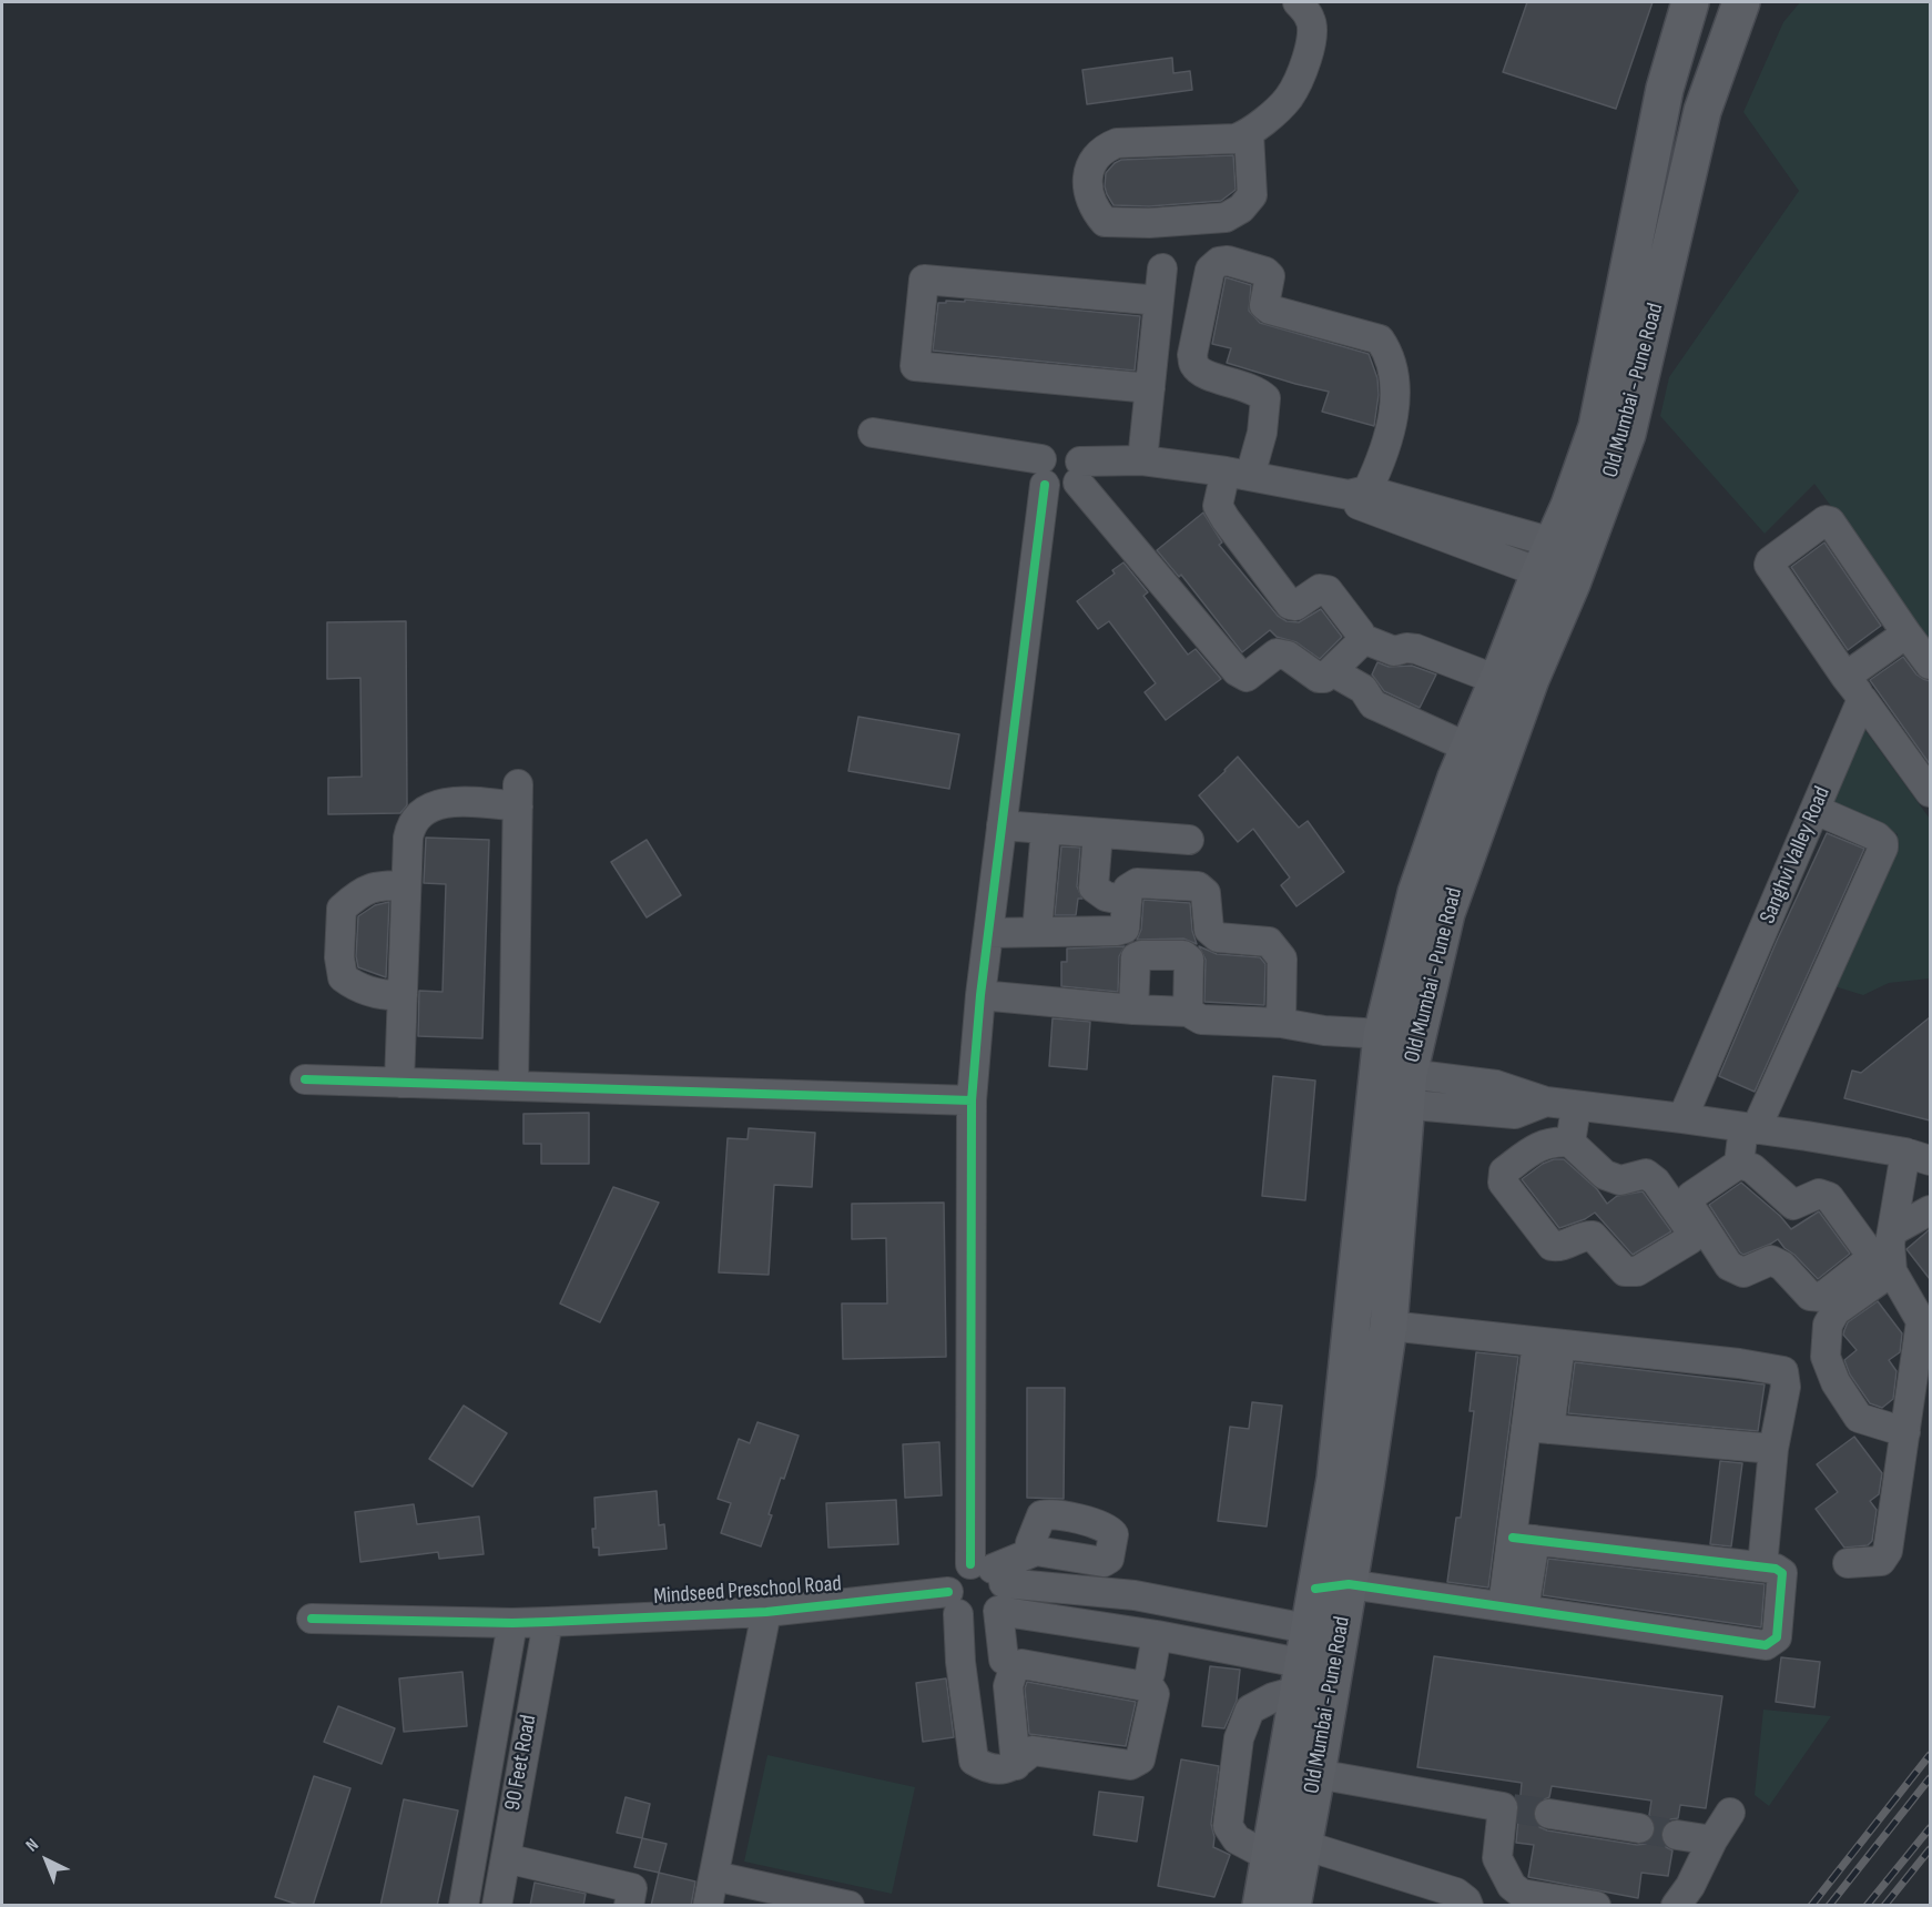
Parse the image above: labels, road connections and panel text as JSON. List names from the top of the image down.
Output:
{
  "streets": {
    "main road": ["Old Mumbai - Pune Road"],
    "street": ["Sanghvi Valley Road", "Mindseed Preschool Road", "90 Feet Road"]
  },
  "crossings": [
    ["Mindseed Preschool Road", "90 Feet Road"]
  ],
  "north": "top left"
}
